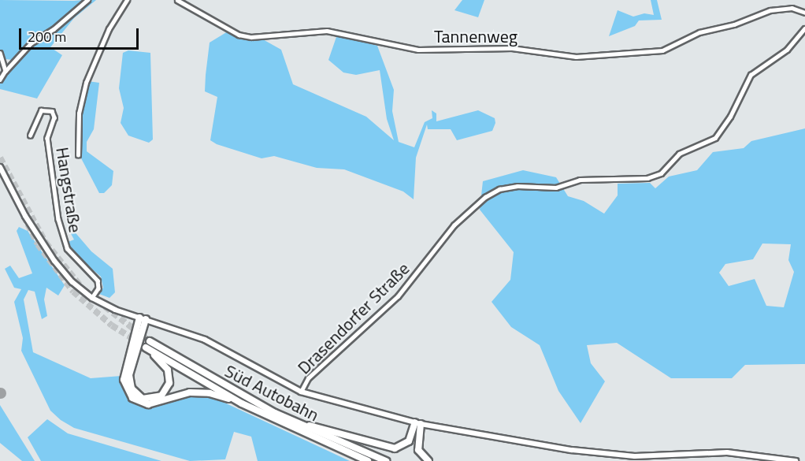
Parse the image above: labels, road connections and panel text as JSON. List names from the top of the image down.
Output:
{
  "streets": {
    "highway": ["Süd Autobahn"],
    "street": ["Tannenweg", "Hangstraße", "Drasendorfer Straße"]
  },
  "scale_bar": "200 m"
}
